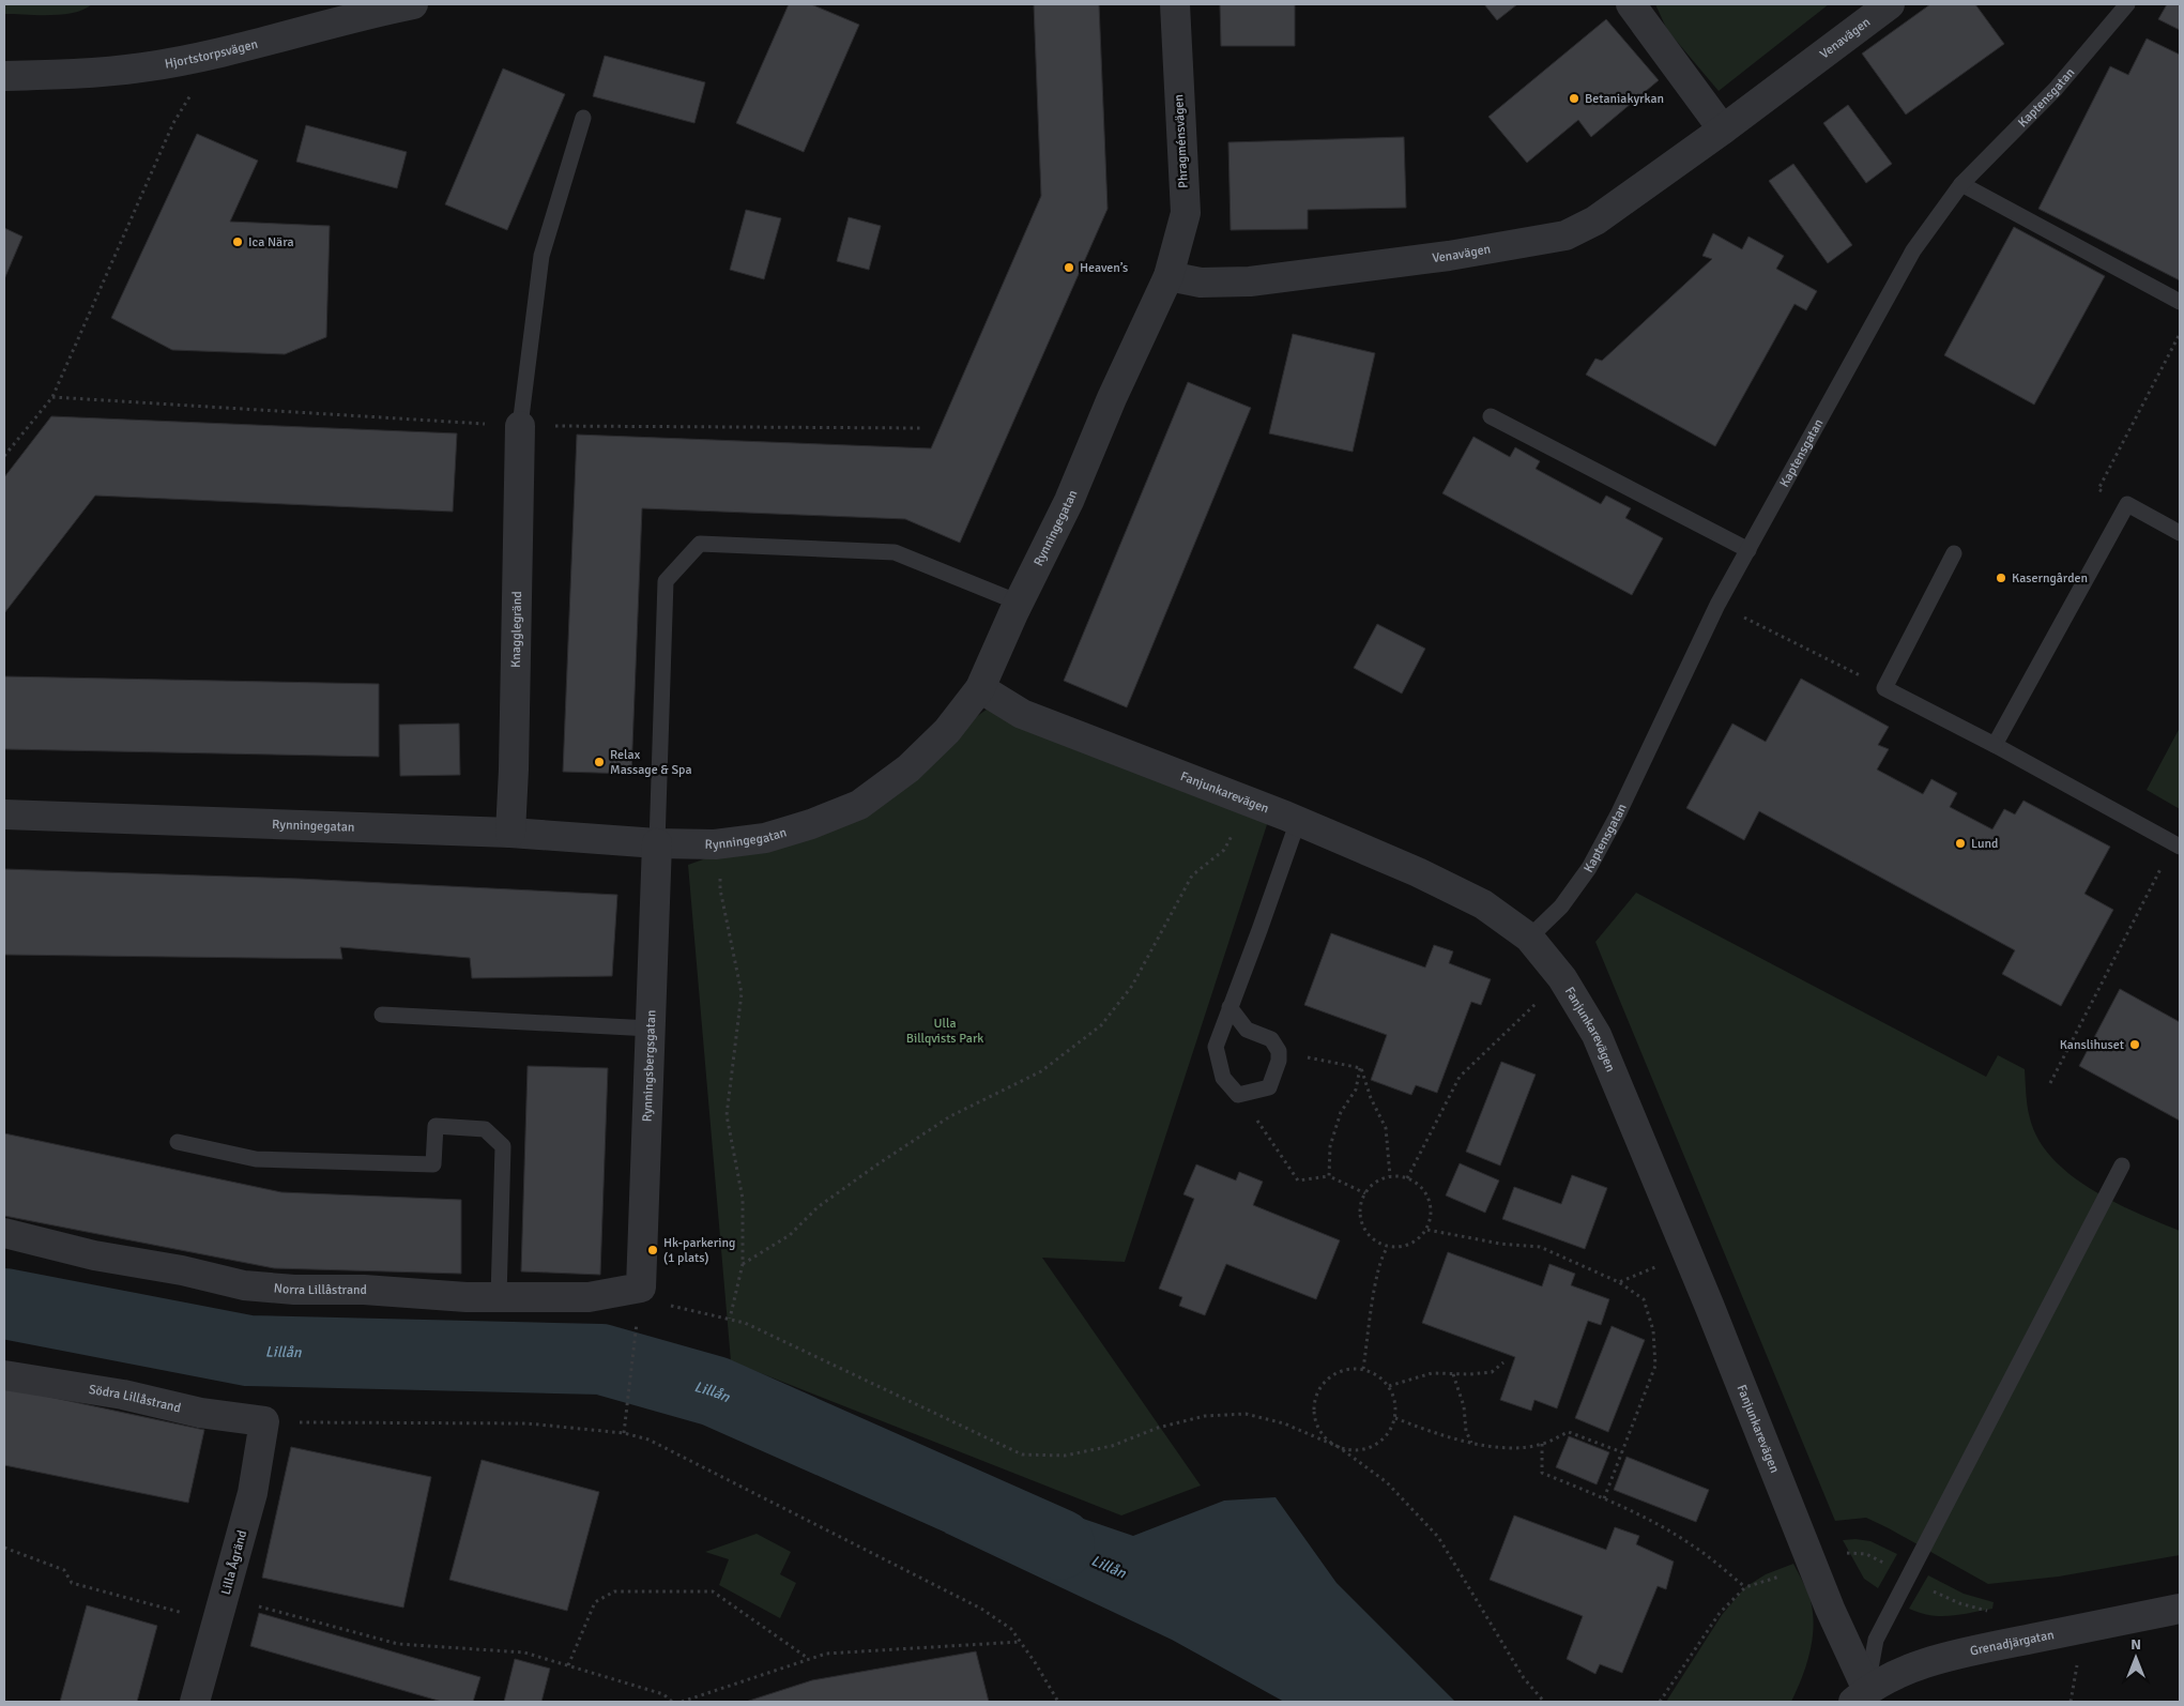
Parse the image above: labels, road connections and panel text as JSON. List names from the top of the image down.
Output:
{
  "streets": {
    "street": [
      "Venavägen",
      "Hjortstorpsvägen",
      "Phragménsvägen",
      "Rynningegatan",
      "Knagglegränd",
      "Fanjunkarevägen",
      "Rynningsbergsgatan",
      "Norra Lillåstrand",
      "Södra Lillåstrand",
      "Lilla Ågränd",
      "Grenadjärgatan"
    ],
    "lane": ["Kaptensgatan"]
  },
  "crossings": [
    ["Venavägen", "Phragménsvägen"],
    ["Venavägen", "Rynningegatan"],
    ["Kaptensgatan", "Fanjunkarevägen"],
    ["Phragménsvägen", "Rynningegatan"],
    ["Rynningegatan", "Knagglegränd"],
    ["Rynningegatan", "Fanjunkarevägen"],
    ["Rynningegatan", "Rynningsbergsgatan"],
    ["Fanjunkarevägen", "Grenadjärgatan"],
    ["Rynningsbergsgatan", "Norra Lillåstrand"],
    ["Södra Lillåstrand", "Lilla Ågränd"]
  ],
  "water": ["Lillån"],
  "parks": ["Ulla Billqvists Park"],
  "places": [
    "Betaniakyrkan",
    "Ica Nära",
    "Heaven’s",
    "Kaserngården",
    "Relax Massage & Spa",
    "Lund",
    "Kanslihuset",
    "Hk-parkering (1 plats)"
  ],
  "north": "top"
}
